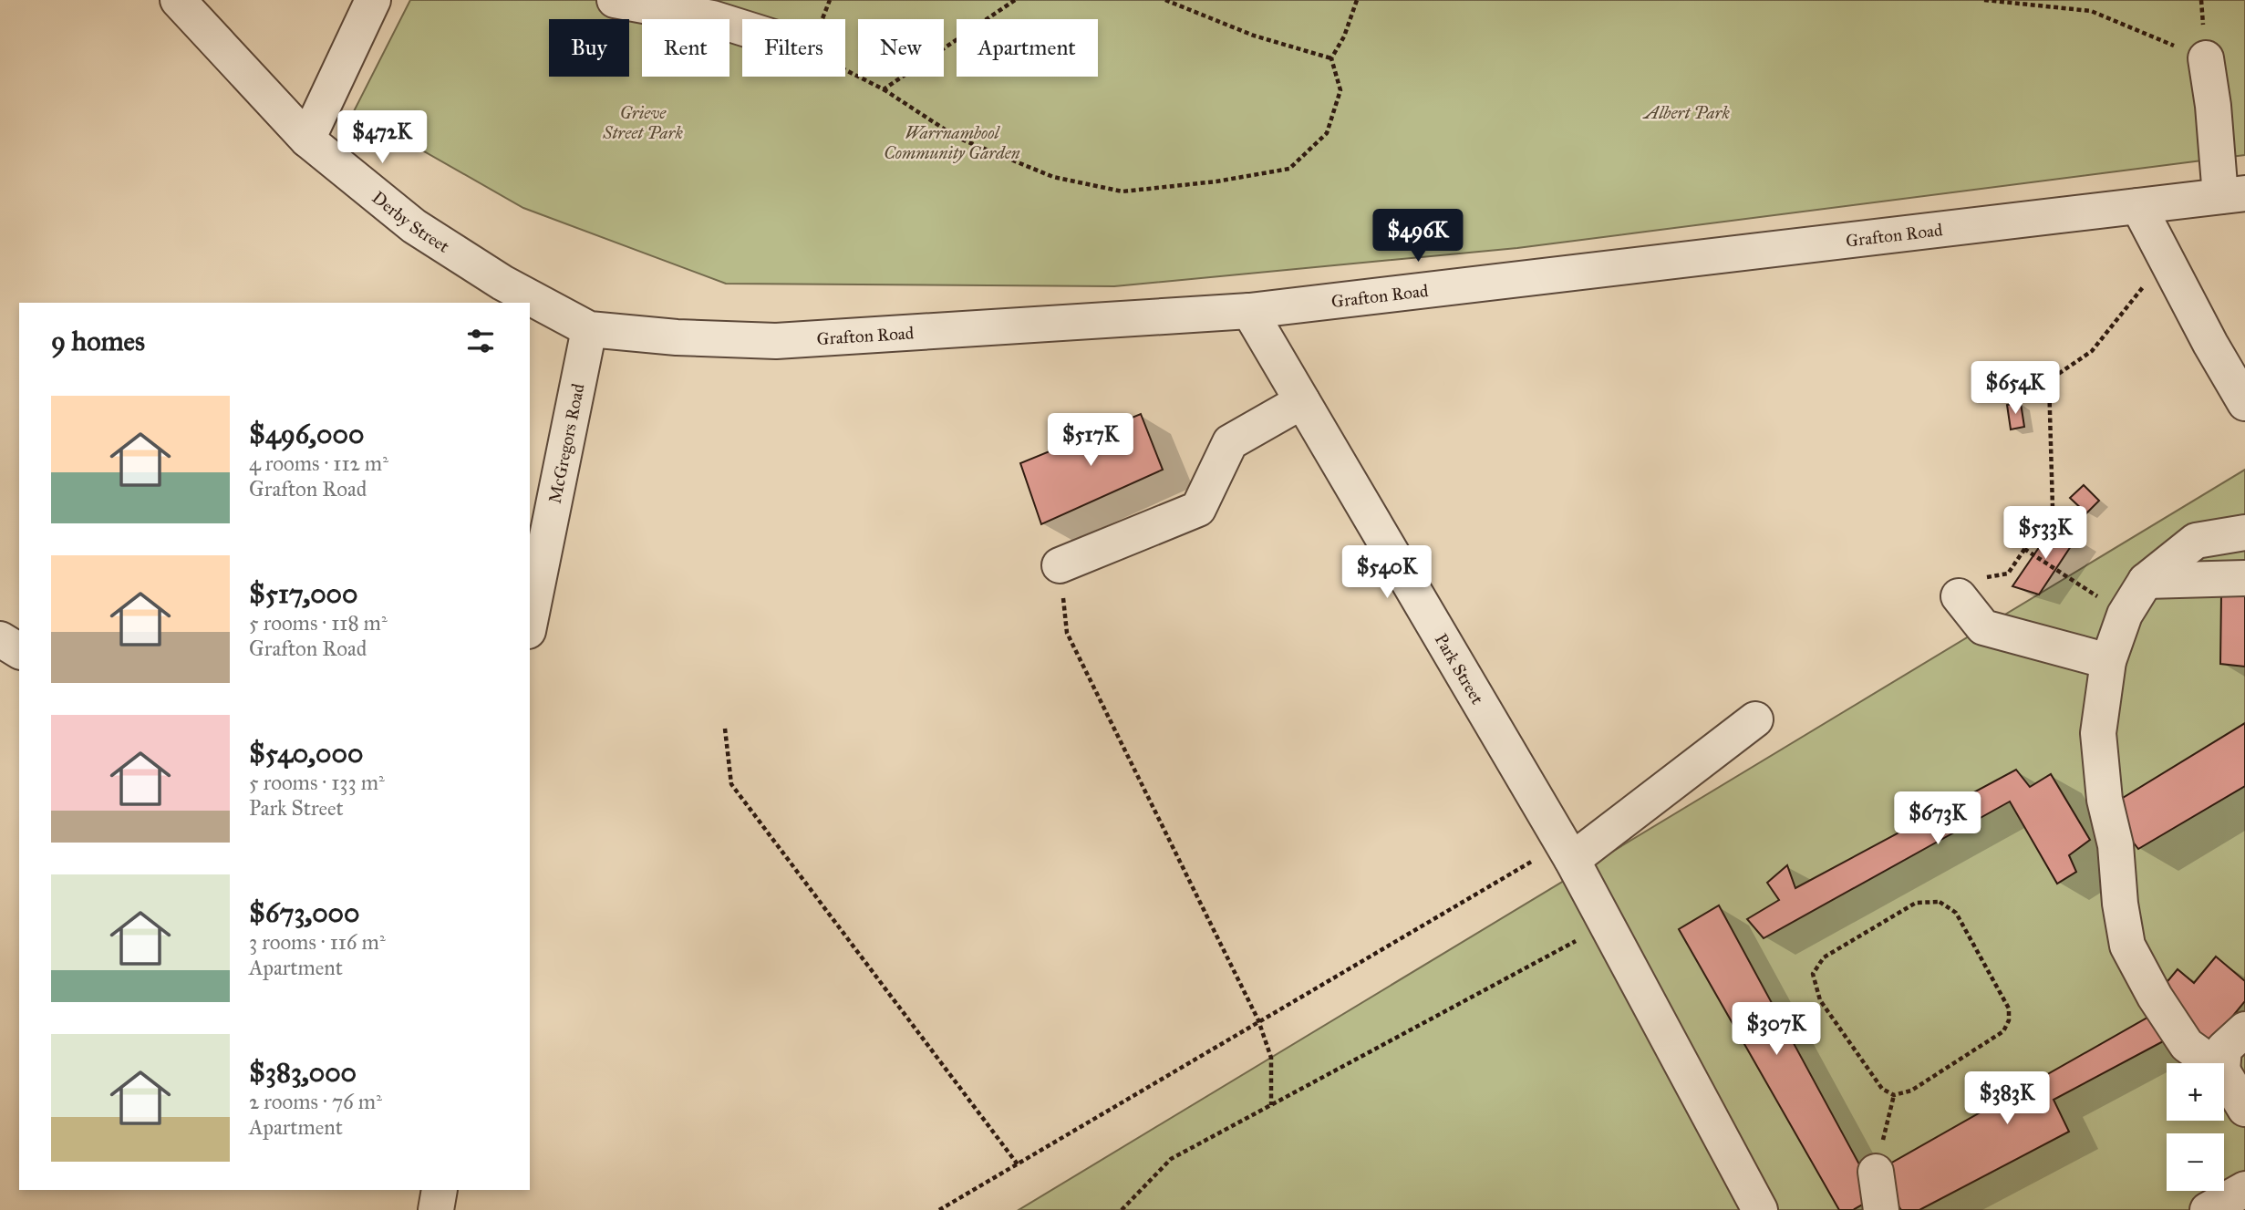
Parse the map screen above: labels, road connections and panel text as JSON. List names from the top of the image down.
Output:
{
  "streets": {
    "street": [
      "Derby Street",
      "Grafton Road",
      "McGregors Road",
      "Park Street"
    ]
  },
  "crossings": [
    ["Derby Street", "Grafton Road"],
    ["Derby Street", "McGregors Road"],
    ["Grafton Road", "McGregors Road"],
    ["Grafton Road", "Park Street"]
  ],
  "parks": ["Grieve Street Park", "Albert Park", "Warrnambool Community Garden"],
  "page": {
    "chip": [
      "Buy",
      "Rent",
      "Filters",
      "New",
      "Apartment"
    ],
    "price": [
      "$472K",
      "$496K",
      "$654K",
      "$517K",
      "$533K",
      "$540K",
      "$673K",
      "$307K",
      "$383K"
    ],
    "heading": "9 homes",
    "list": [
      {
        "name": "$496,000",
        "note": "4 rooms · 112 m² · Grafton Road"
      },
      {
        "name": "$517,000",
        "note": "5 rooms · 118 m² · Grafton Road"
      },
      {
        "name": "$540,000",
        "note": "5 rooms · 133 m² · Park Street"
      },
      {
        "name": "$673,000",
        "note": "3 rooms · 116 m² · Apartment"
      },
      {
        "name": "$383,000",
        "note": "2 rooms · 76 m² · Apartment"
      }
    ],
    "map_buttons": ["+", "−"]
  }
}
